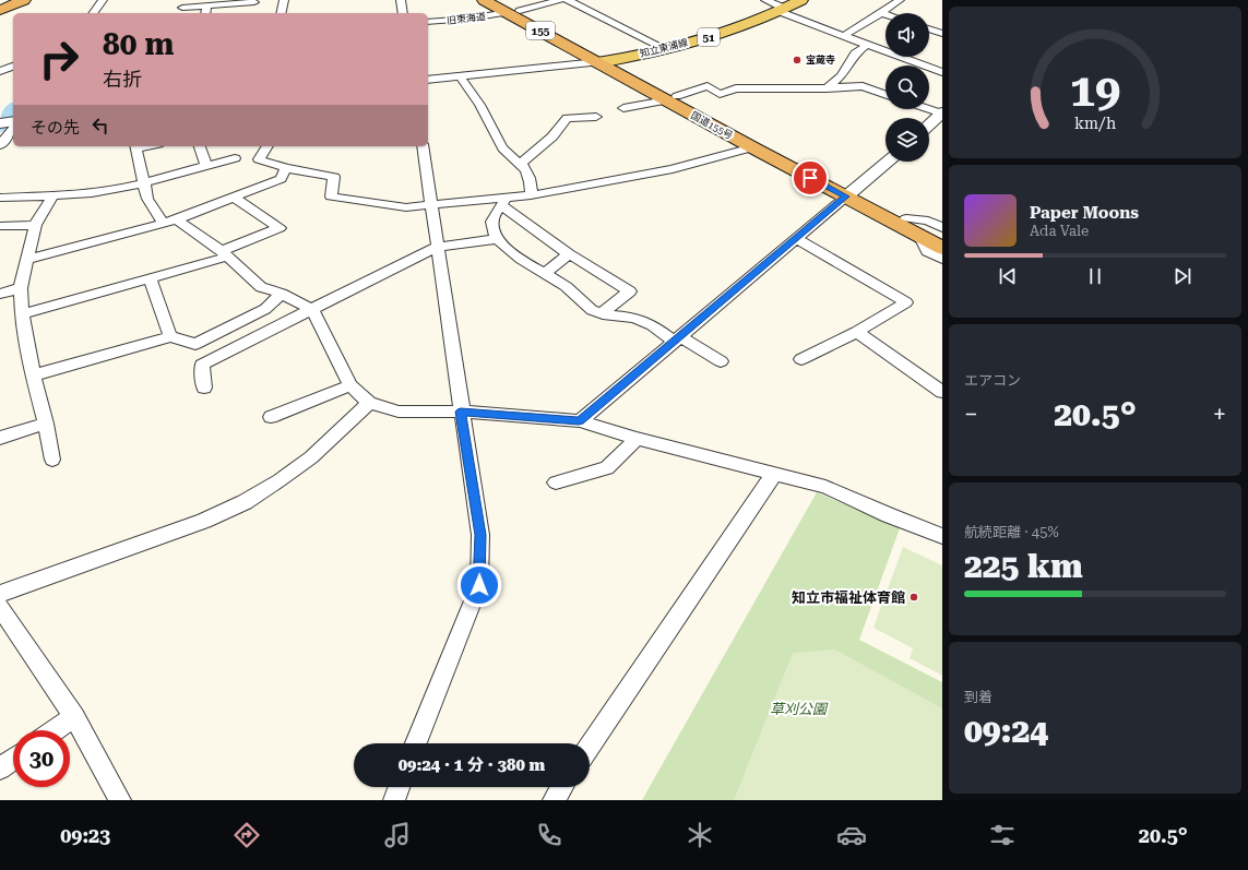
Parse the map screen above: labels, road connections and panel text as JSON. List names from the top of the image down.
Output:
{
  "streets": {
    "highway": ["155", "国道155号"],
    "main road": ["51", "知立東浦線"],
    "street": ["旧東海道"]
  },
  "crossings": [
    ["旧東海道", "国道155号"],
    ["知立東浦線", "国道155号"]
  ],
  "parks": ["草刈公園"],
  "places": ["宝蔵寺", "知立市福祉体育館"],
  "page": {
    "turn": ["80 m", "右折"],
    "then": "その先",
    "song": ["Paper Moons", "Ada Vale"],
    "tile": [
      "エアコン",
      ["航続距離 · 45%", "225 km"],
      ["到着", "09:24"]
    ],
    "heat": ["−", "20.5°", "+"],
    "limit": "30",
    "trip": "09:24 · 1 分 · 380 m",
    "tabs": ["09:23", "20.5°"],
    "gauge": ["19", "km/h"]
  }
}
